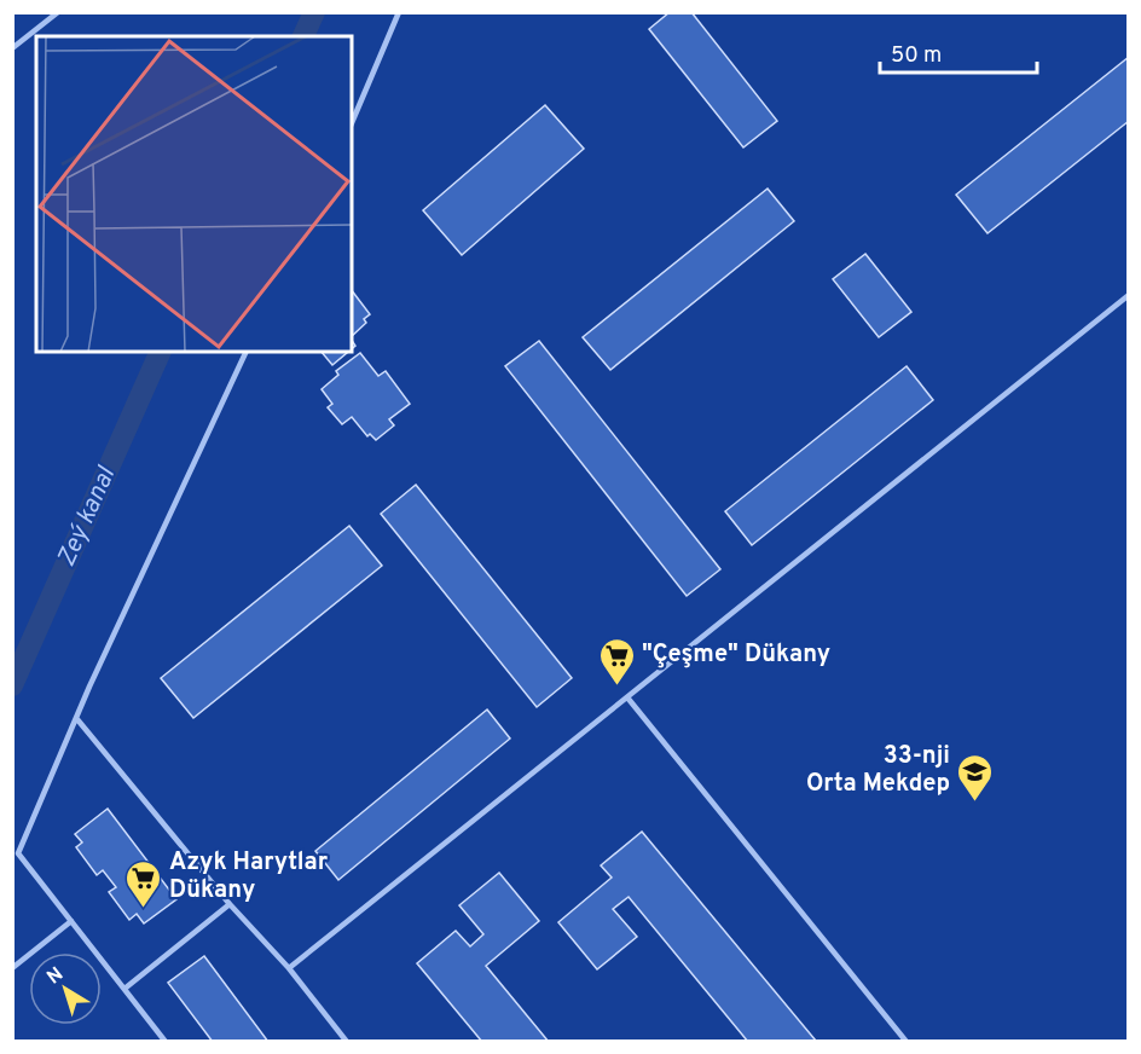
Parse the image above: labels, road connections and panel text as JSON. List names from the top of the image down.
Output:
{
  "water": ["Zeý kanal"],
  "places": {
    "supermarket": ["\"Çeşme\" Dükany", "Azyk Harytlar Dükany"],
    "school or university": ["33-nji Orta Mekdep"]
  },
  "scale_bar": "50 m",
  "north": "top left"
}
